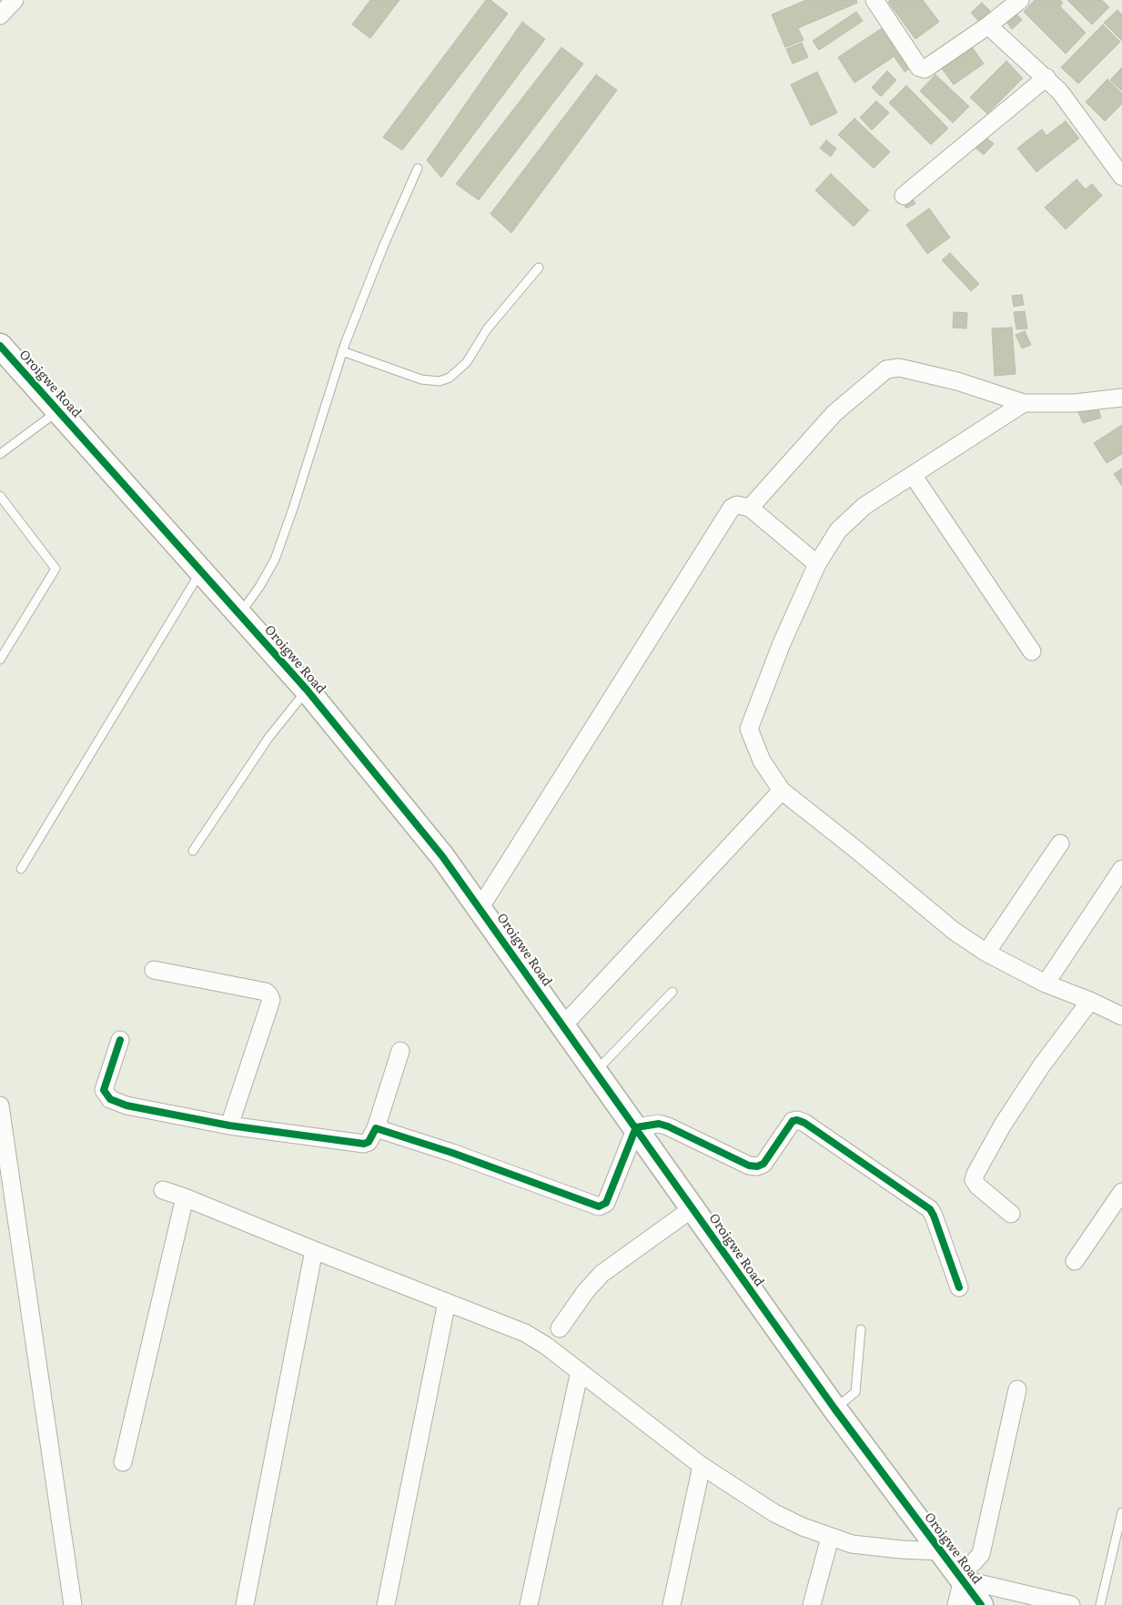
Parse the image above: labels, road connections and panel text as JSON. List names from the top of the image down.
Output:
{
  "streets": {
    "street": ["Oroigwe Road"]
  }
}
